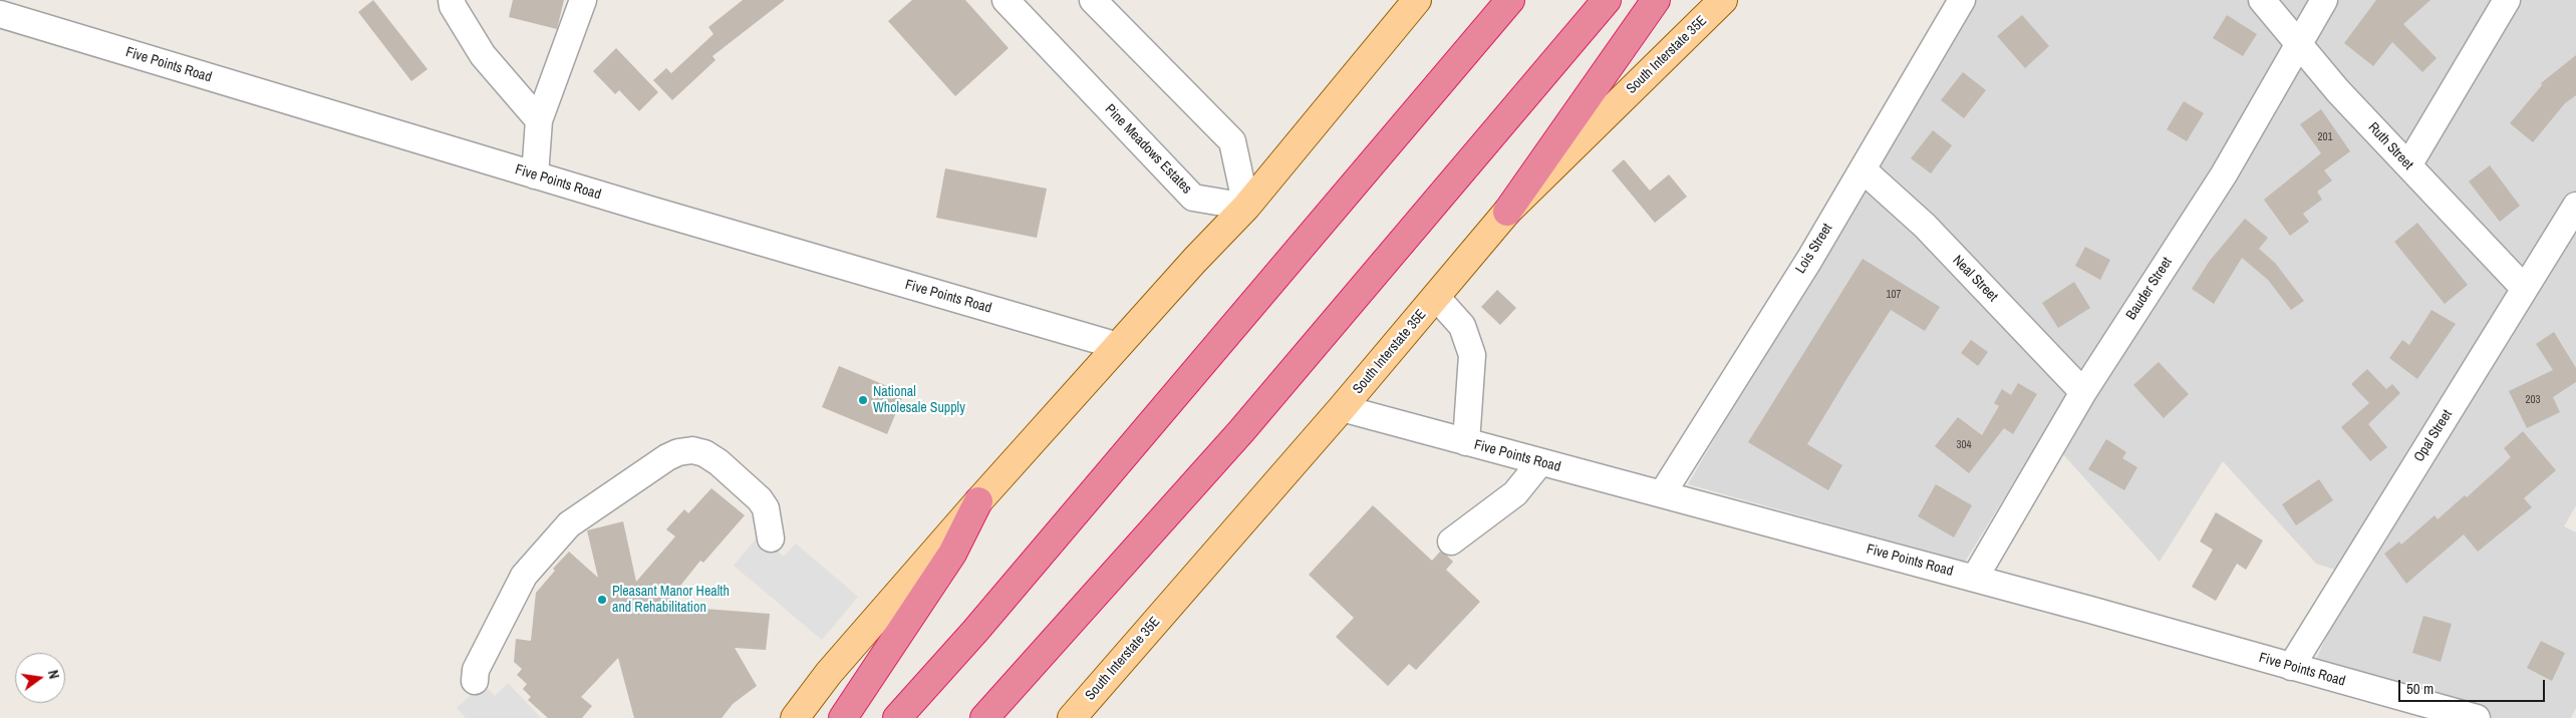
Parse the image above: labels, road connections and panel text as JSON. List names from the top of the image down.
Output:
{
  "streets": {
    "main road": ["South Interstate 35E"],
    "street": [
      "Five Points Road",
      "Ruth Street",
      "Pine Meadows Estates",
      "Lois Street",
      "Neal Street",
      "Bauder Street",
      "Opal Street"
    ]
  },
  "crossings": [
    ["South Interstate 35E", "Five Points Road"],
    ["Five Points Road", "Lois Street"],
    ["Five Points Road", "Bauder Street"],
    ["Five Points Road", "Opal Street"],
    ["Ruth Street", "Bauder Street"],
    ["Ruth Street", "Opal Street"],
    ["Lois Street", "Neal Street"],
    ["Neal Street", "Bauder Street"]
  ],
  "places": ["National Wholesale Supply", "Pleasant Manor Health and Rehabilitation"],
  "house_numbers": [
    "201",
    "107",
    "203",
    "304"
  ],
  "scale_bar": "50 m",
  "north": "right"
}
